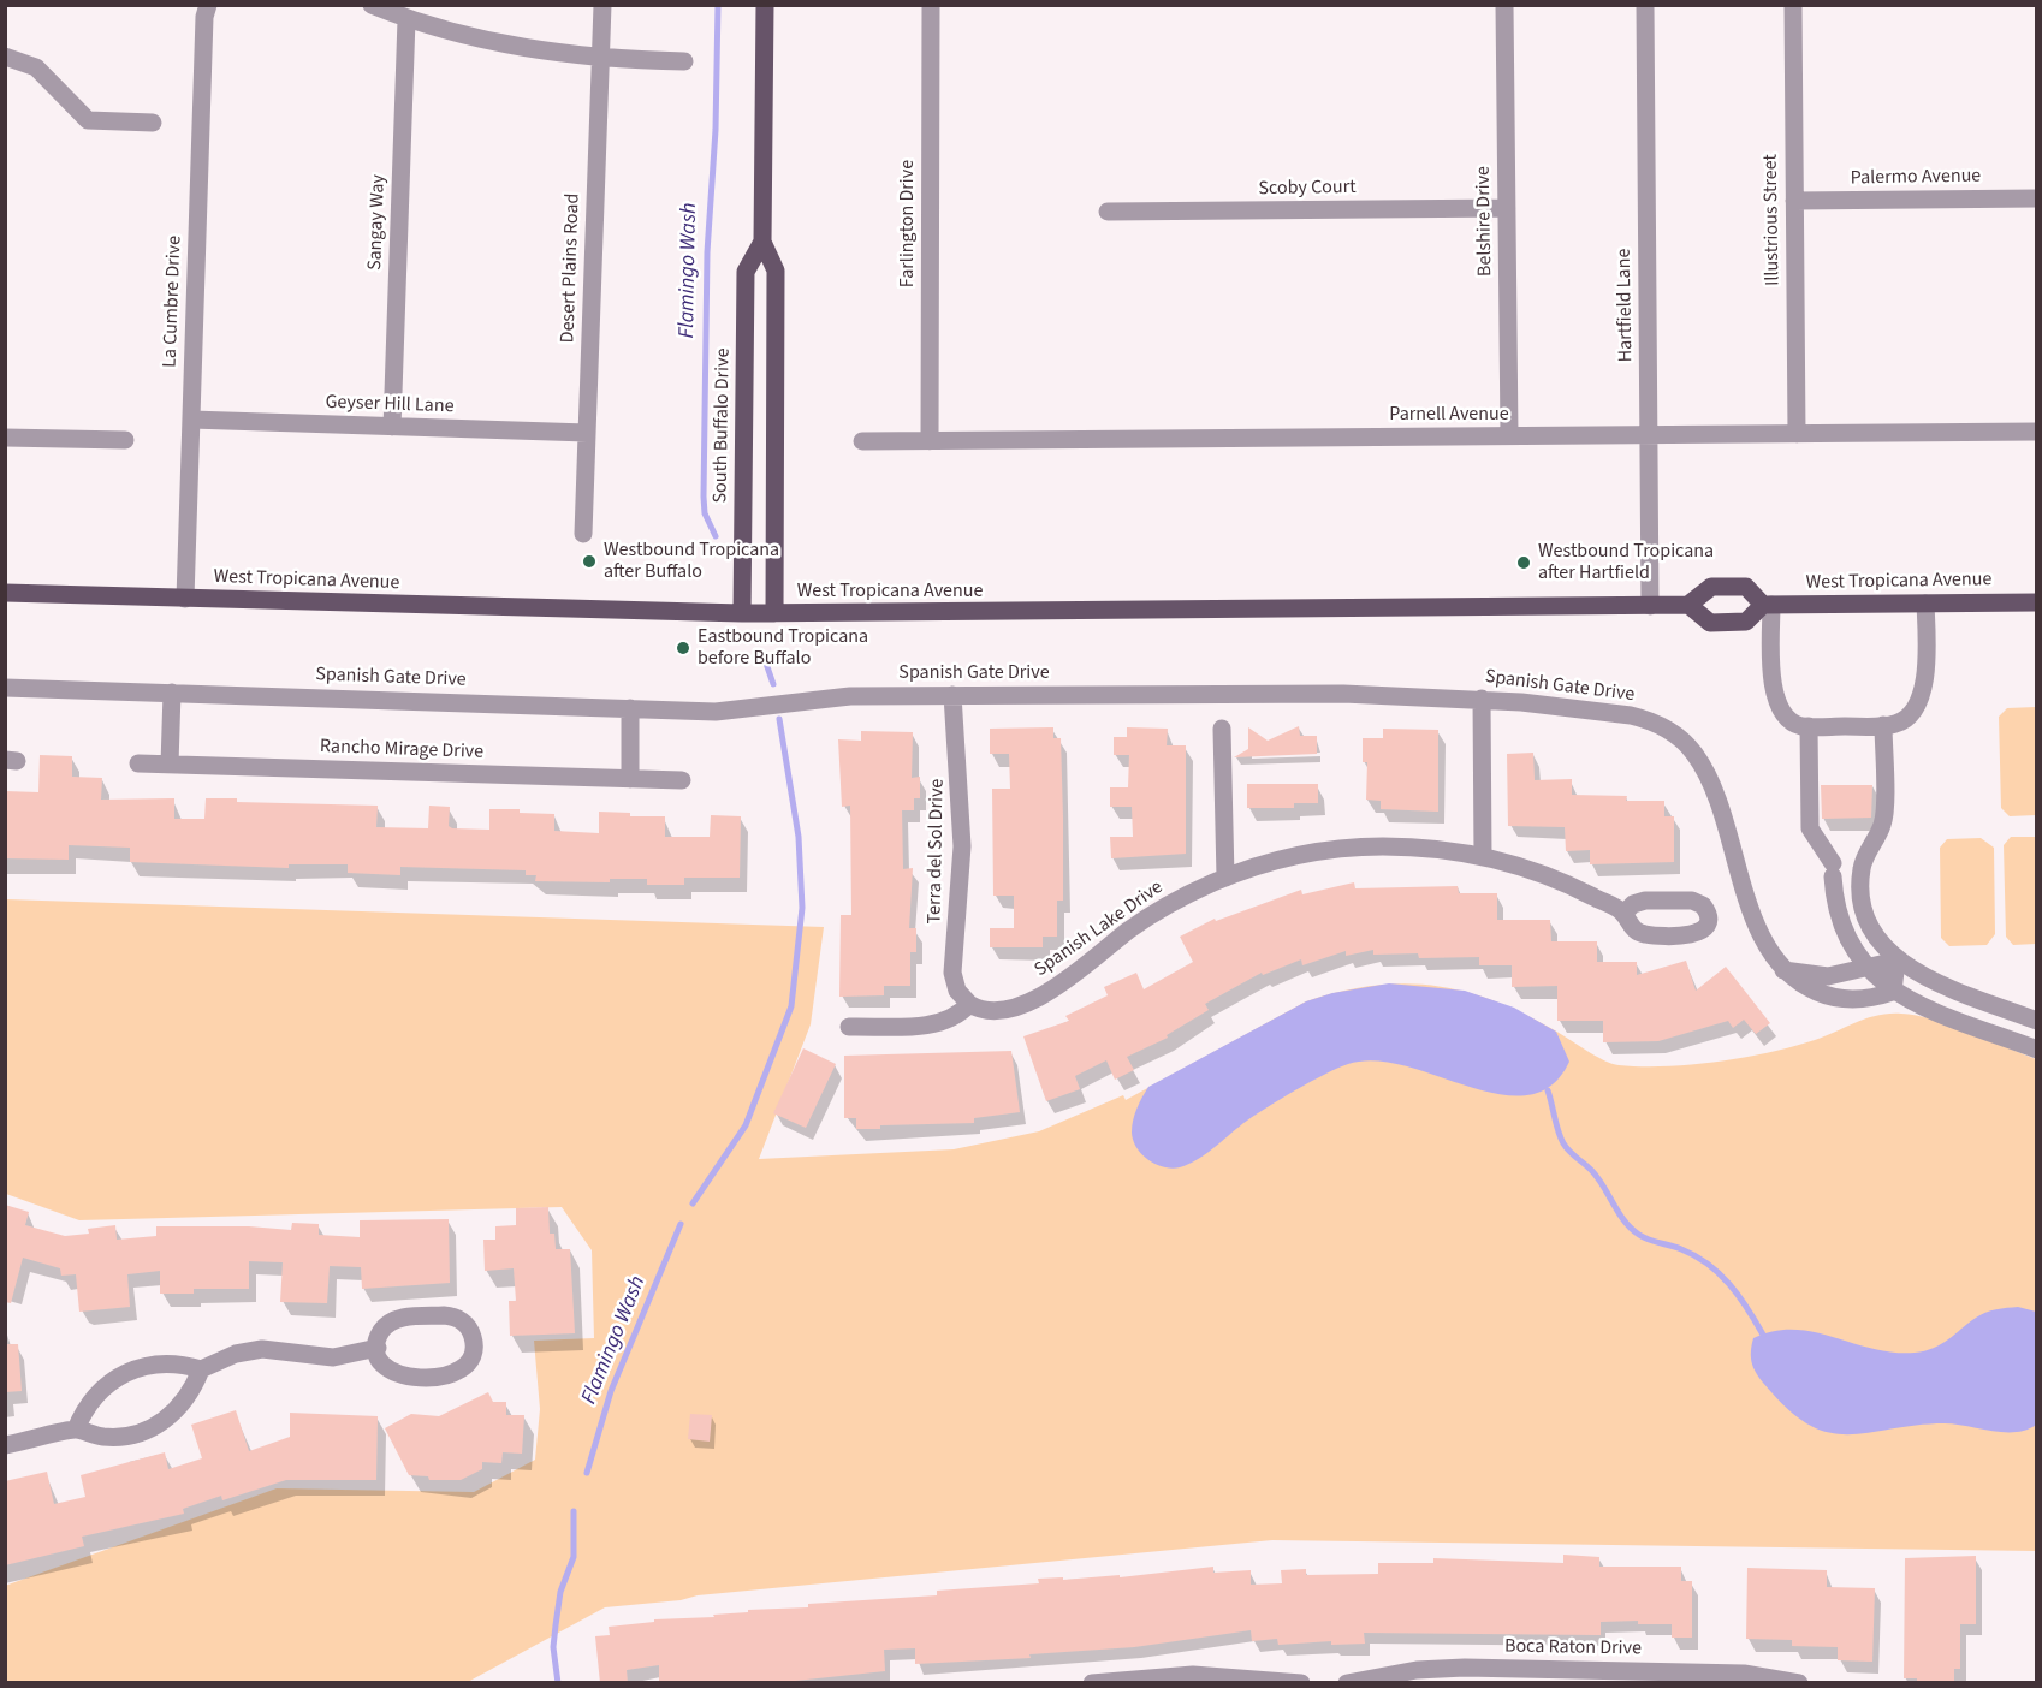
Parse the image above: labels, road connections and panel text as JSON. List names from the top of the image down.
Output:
{
  "streets": {
    "main road": ["South Buffalo Drive", "West Tropicana Avenue"],
    "street": [
      "Palermo Avenue",
      "Scoby Court",
      "Illustrious Street",
      "Belshire Drive",
      "Sangay Way",
      "Farlington Drive",
      "Desert Plains Road",
      "La Cumbre Drive",
      "Hartfield Lane",
      "Geyser Hill Lane",
      "Parnell Avenue",
      "Spanish Gate Drive",
      "Rancho Mirage Drive",
      "Terra del Sol Drive",
      "Spanish Lake Drive",
      "Boca Raton Drive"
    ]
  },
  "crossings": [
    ["Palermo Avenue", "Illustrious Street"],
    ["Scoby Court", "Belshire Drive"],
    ["Illustrious Street", "Parnell Avenue"],
    ["Belshire Drive", "Parnell Avenue"],
    ["Sangay Way", "Geyser Hill Lane"],
    ["Farlington Drive", "Parnell Avenue"],
    ["Desert Plains Road", "Geyser Hill Lane"],
    ["La Cumbre Drive", "Geyser Hill Lane"],
    ["La Cumbre Drive", "West Tropicana Avenue"],
    ["Hartfield Lane", "Parnell Avenue"],
    ["Hartfield Lane", "West Tropicana Avenue"],
    ["South Buffalo Drive", "West Tropicana Avenue"],
    ["Spanish Gate Drive", "Terra del Sol Drive"],
    ["Terra del Sol Drive", "Spanish Lake Drive"]
  ],
  "water": ["Flamingo Wash"],
  "places": ["Westbound Tropicana after Buffalo", "Westbound Tropicana after Hartfield", "Eastbound Tropicana before Buffalo"]
}
